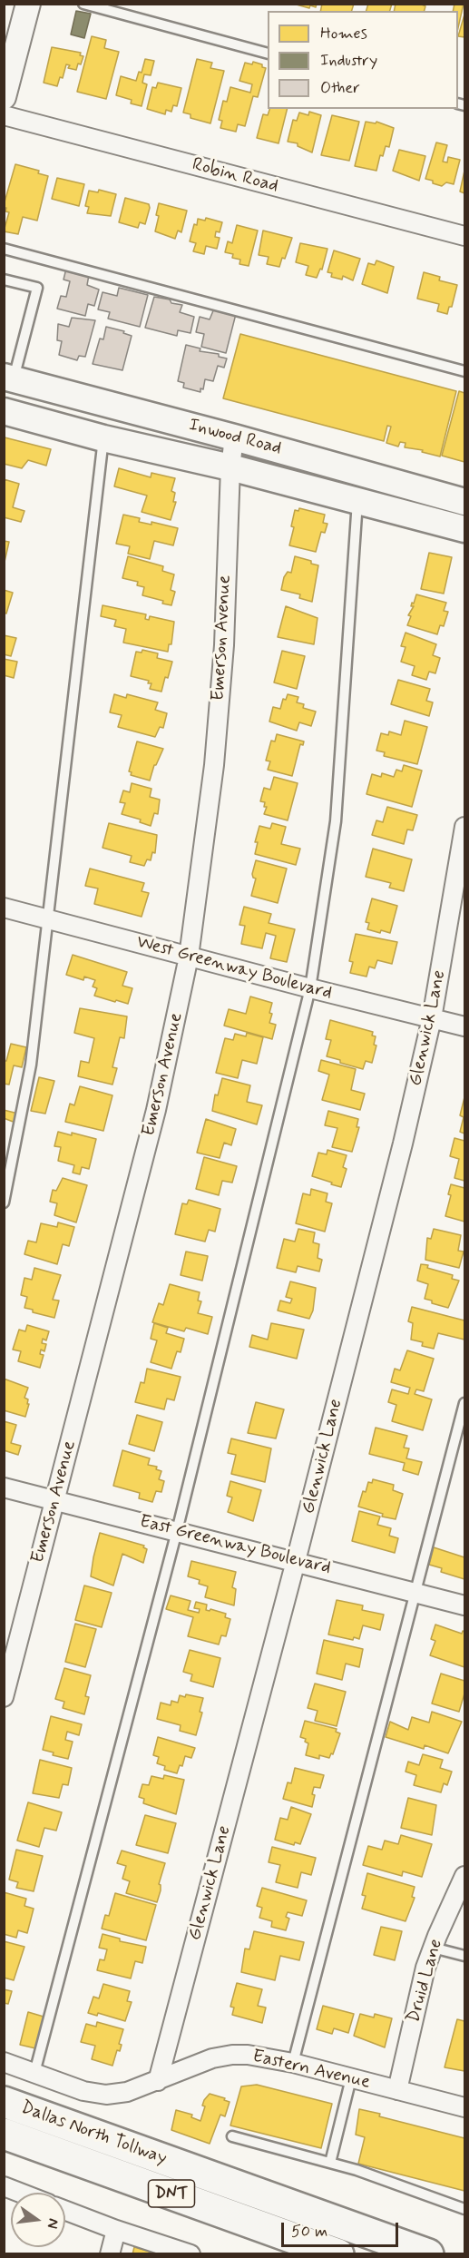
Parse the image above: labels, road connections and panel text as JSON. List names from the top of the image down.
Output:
{
  "streets": {
    "highway": ["Dallas North Tollway", "DNT"],
    "main road": ["Inwood Road"],
    "street": [
      "Robin Road",
      "Emerson Avenue",
      "West Greenway Boulevard",
      "Glenwick Lane",
      "East Greenway Boulevard",
      "Druid Lane",
      "Eastern Avenue"
    ]
  },
  "crossings": [
    ["Inwood Road", "Emerson Avenue"],
    ["Emerson Avenue", "West Greenway Boulevard"],
    ["Emerson Avenue", "East Greenway Boulevard"],
    ["West Greenway Boulevard", "Glenwick Lane"],
    ["Glenwick Lane", "East Greenway Boulevard"],
    ["Glenwick Lane", "Eastern Avenue"],
    ["Druid Lane", "Eastern Avenue"]
  ],
  "legend": ["Homes", "Industry", "Other"],
  "scale_bar": "50 m",
  "north": "right"
}
